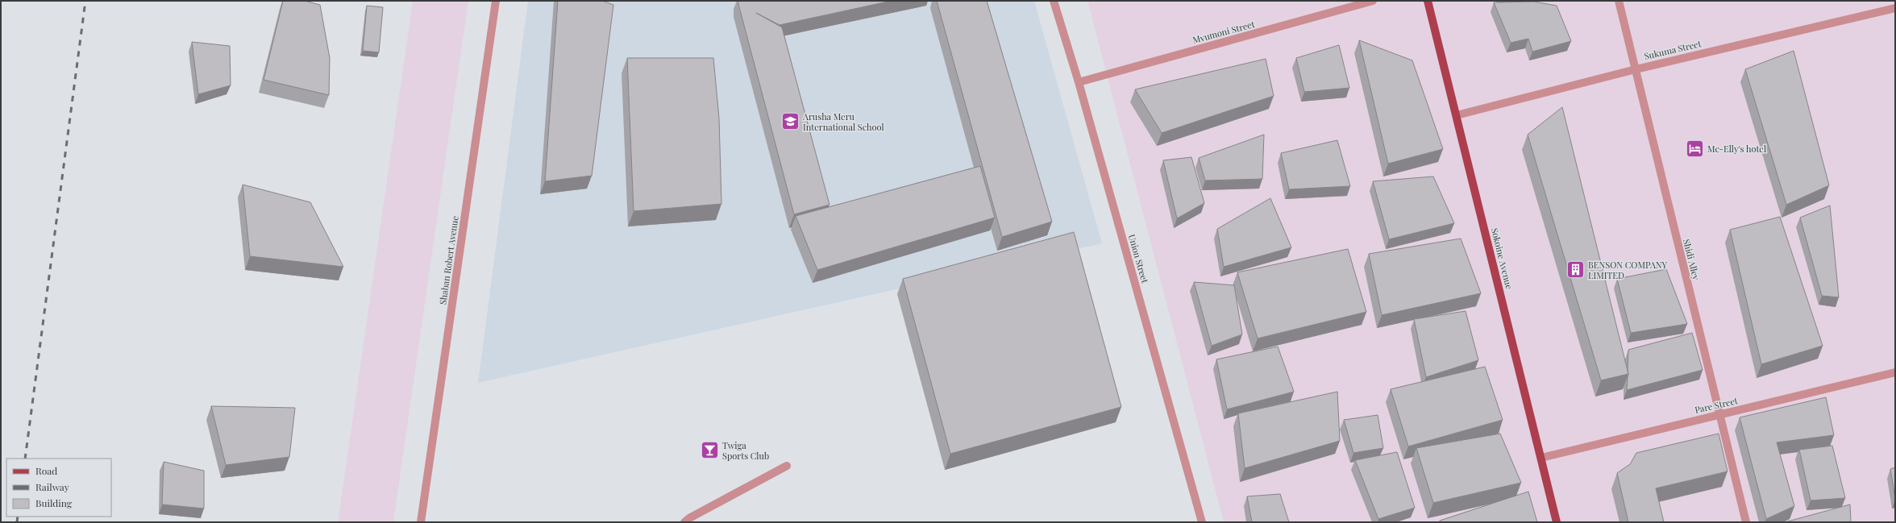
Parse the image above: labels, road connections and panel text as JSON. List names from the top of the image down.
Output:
{
  "streets": {
    "main road": ["Sokoine Avenue"],
    "street": [
      "Mvumoni Street",
      "Sukuma Street",
      "Union Street",
      "Shidi Alley",
      "Shaban Robert Avenue",
      "Pare Street"
    ]
  },
  "crossings": [
    ["Mvumoni Street", "Union Street"],
    ["Sukuma Street", "Sokoine Avenue"],
    ["Sukuma Street", "Shidi Alley"],
    ["Sokoine Avenue", "Pare Street"],
    ["Shidi Alley", "Pare Street"]
  ],
  "places": {
    "school or university": ["Arusha Meru International School"],
    "hotel": ["Mc-Elly's hotel"],
    "building": ["BENSON COMPANY LIMITED"],
    "bar": ["Twiga Sports Club"]
  },
  "legend": ["Road", "Railway", "Building"]
}
